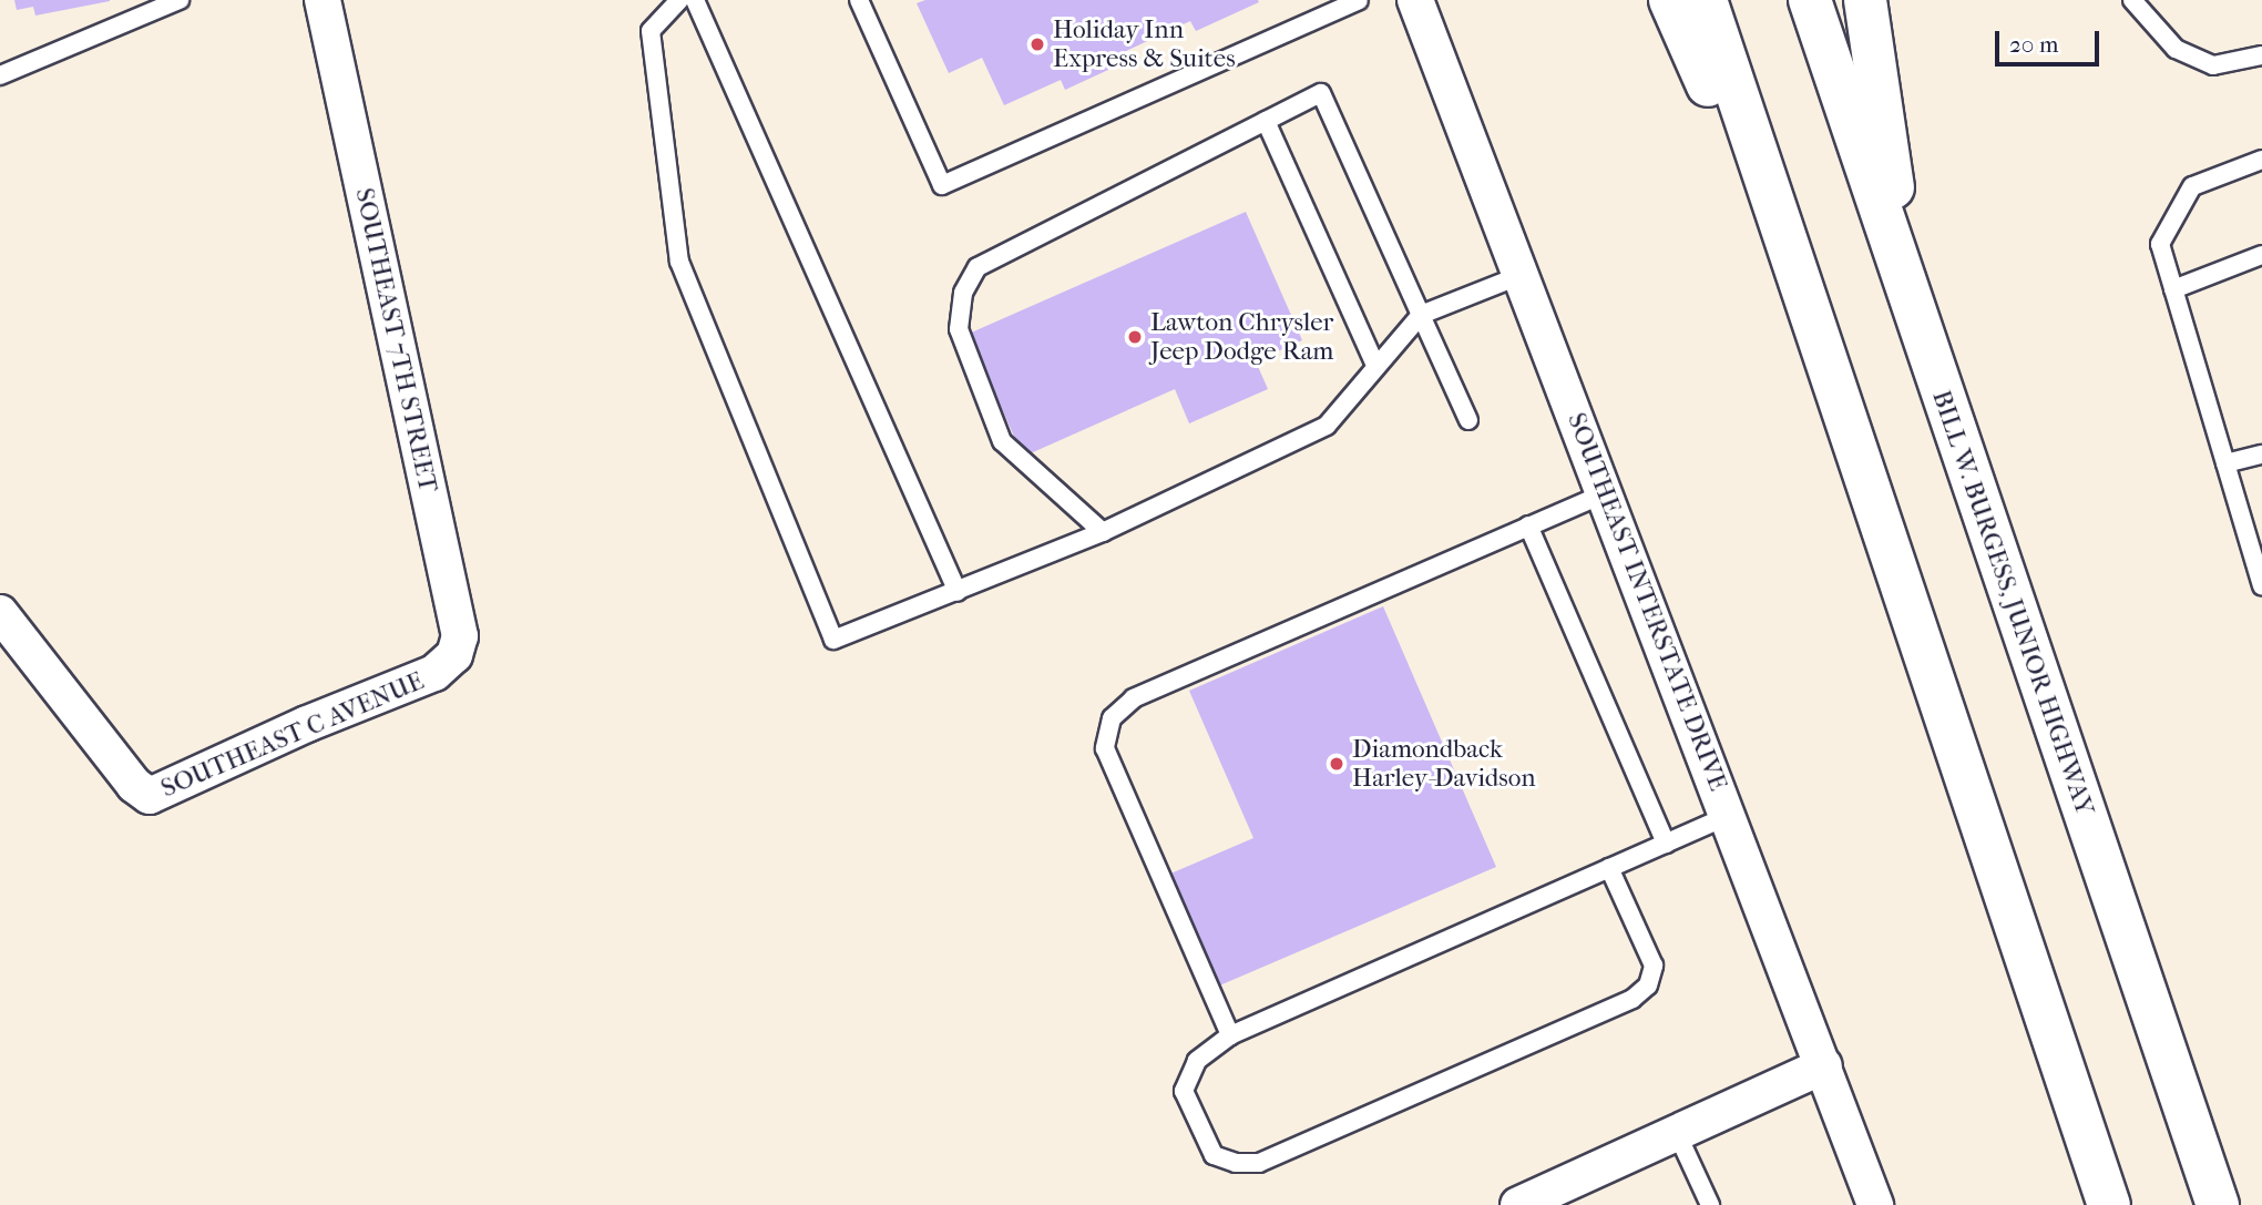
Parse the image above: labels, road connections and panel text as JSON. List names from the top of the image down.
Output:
{
  "streets": {
    "highway": ["BILL W. BURGESS, JUNIOR HIGHWAY"],
    "street": ["SOUTHEAST 7TH STREET", "SOUTHEAST INTERSTATE DRIVE", "SOUTHEAST C AVENUE"]
  },
  "crossings": [
    ["SOUTHEAST 7TH STREET", "SOUTHEAST C AVENUE"]
  ],
  "places": ["Holiday Inn Express & Suites", "Lawton Chrysler Jeep Dodge Ram", "Diamondback Harley-Davidson"],
  "scale_bar": "20 m"
}
